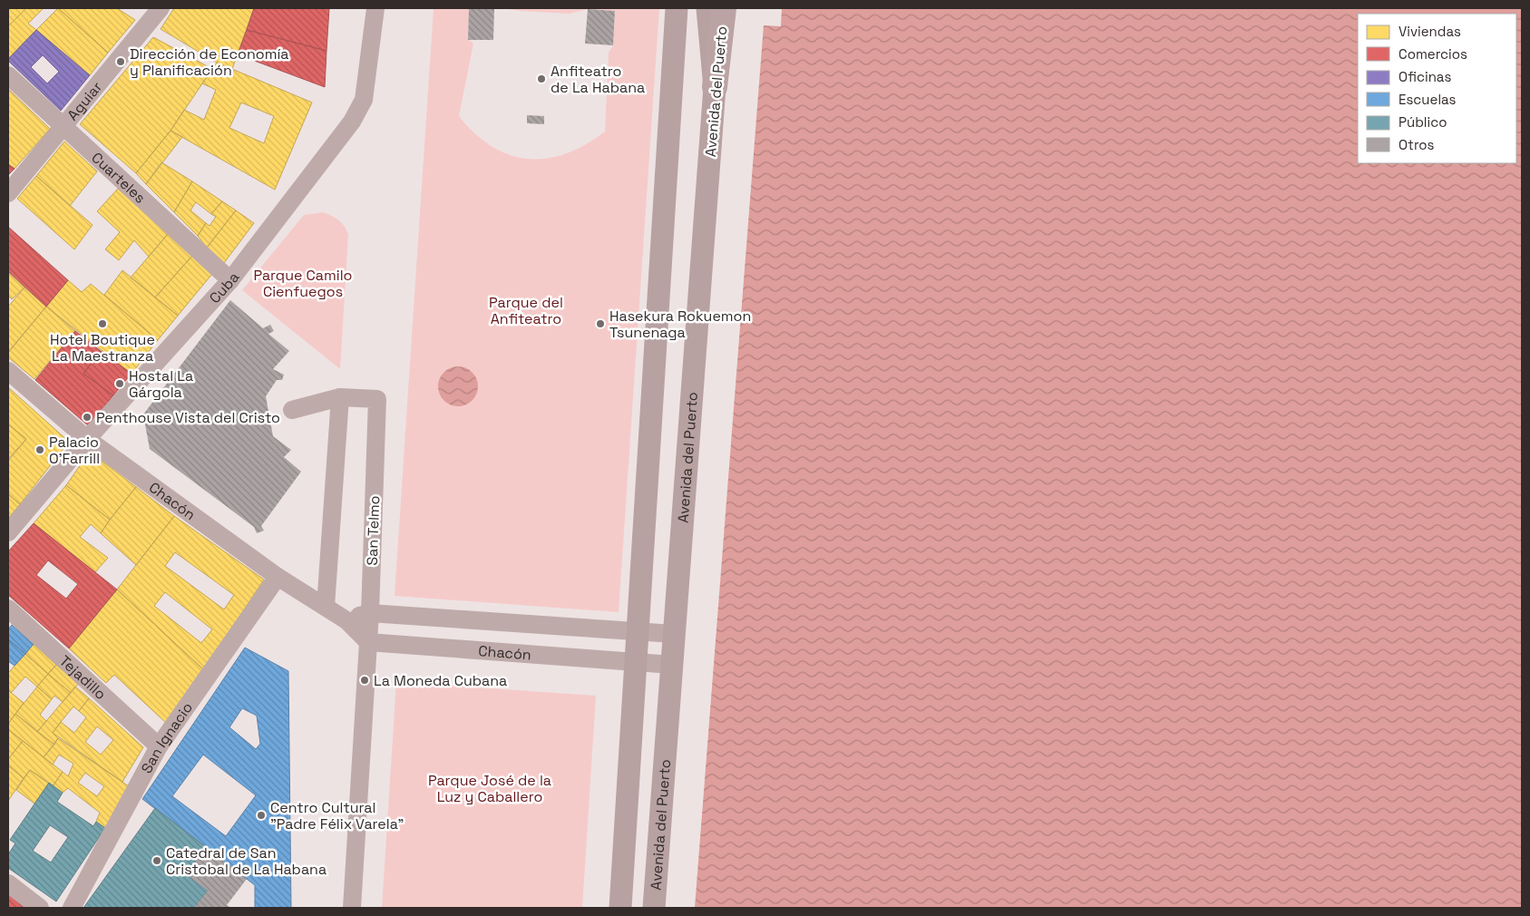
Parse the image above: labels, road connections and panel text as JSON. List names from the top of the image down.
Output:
{
  "streets": {
    "highway": ["Avenida del Puerto"],
    "street": [
      "Aguiar",
      "Cuarteles",
      "Cuba",
      "Chacón",
      "San Telmo",
      "Tejadillo",
      "San Ignacio"
    ]
  },
  "crossings": [
    ["Avenida del Puerto", "Chacón"],
    ["Aguiar", "Cuarteles"],
    ["Cuarteles", "Cuba"],
    ["Cuba", "Chacón"],
    ["Chacón", "San Telmo"],
    ["Chacón", "San Ignacio"],
    ["Tejadillo", "San Ignacio"]
  ],
  "parks": ["Parque Camilo Cienfuegos", "Parque del Anfiteatro", "Parque José de la Luz y Caballero"],
  "places": [
    "Dirección de Economía y Planificación",
    "Anfiteatro de La Habana",
    "Hotel Boutique La Maestranza",
    "Hasekura Rokuemon Tsunenaga",
    "Hostal La Gárgola",
    "Penthouse Vista del Cristo",
    "Palacio O'Farrill",
    "La Moneda Cubana",
    "Centro Cultural \"Padre Félix Varela\"",
    "Catedral de San Cristobal de La Habana"
  ],
  "legend": [
    "Viviendas",
    "Comercios",
    "Oficinas",
    "Escuelas",
    "Público",
    "Otros"
  ]
}
